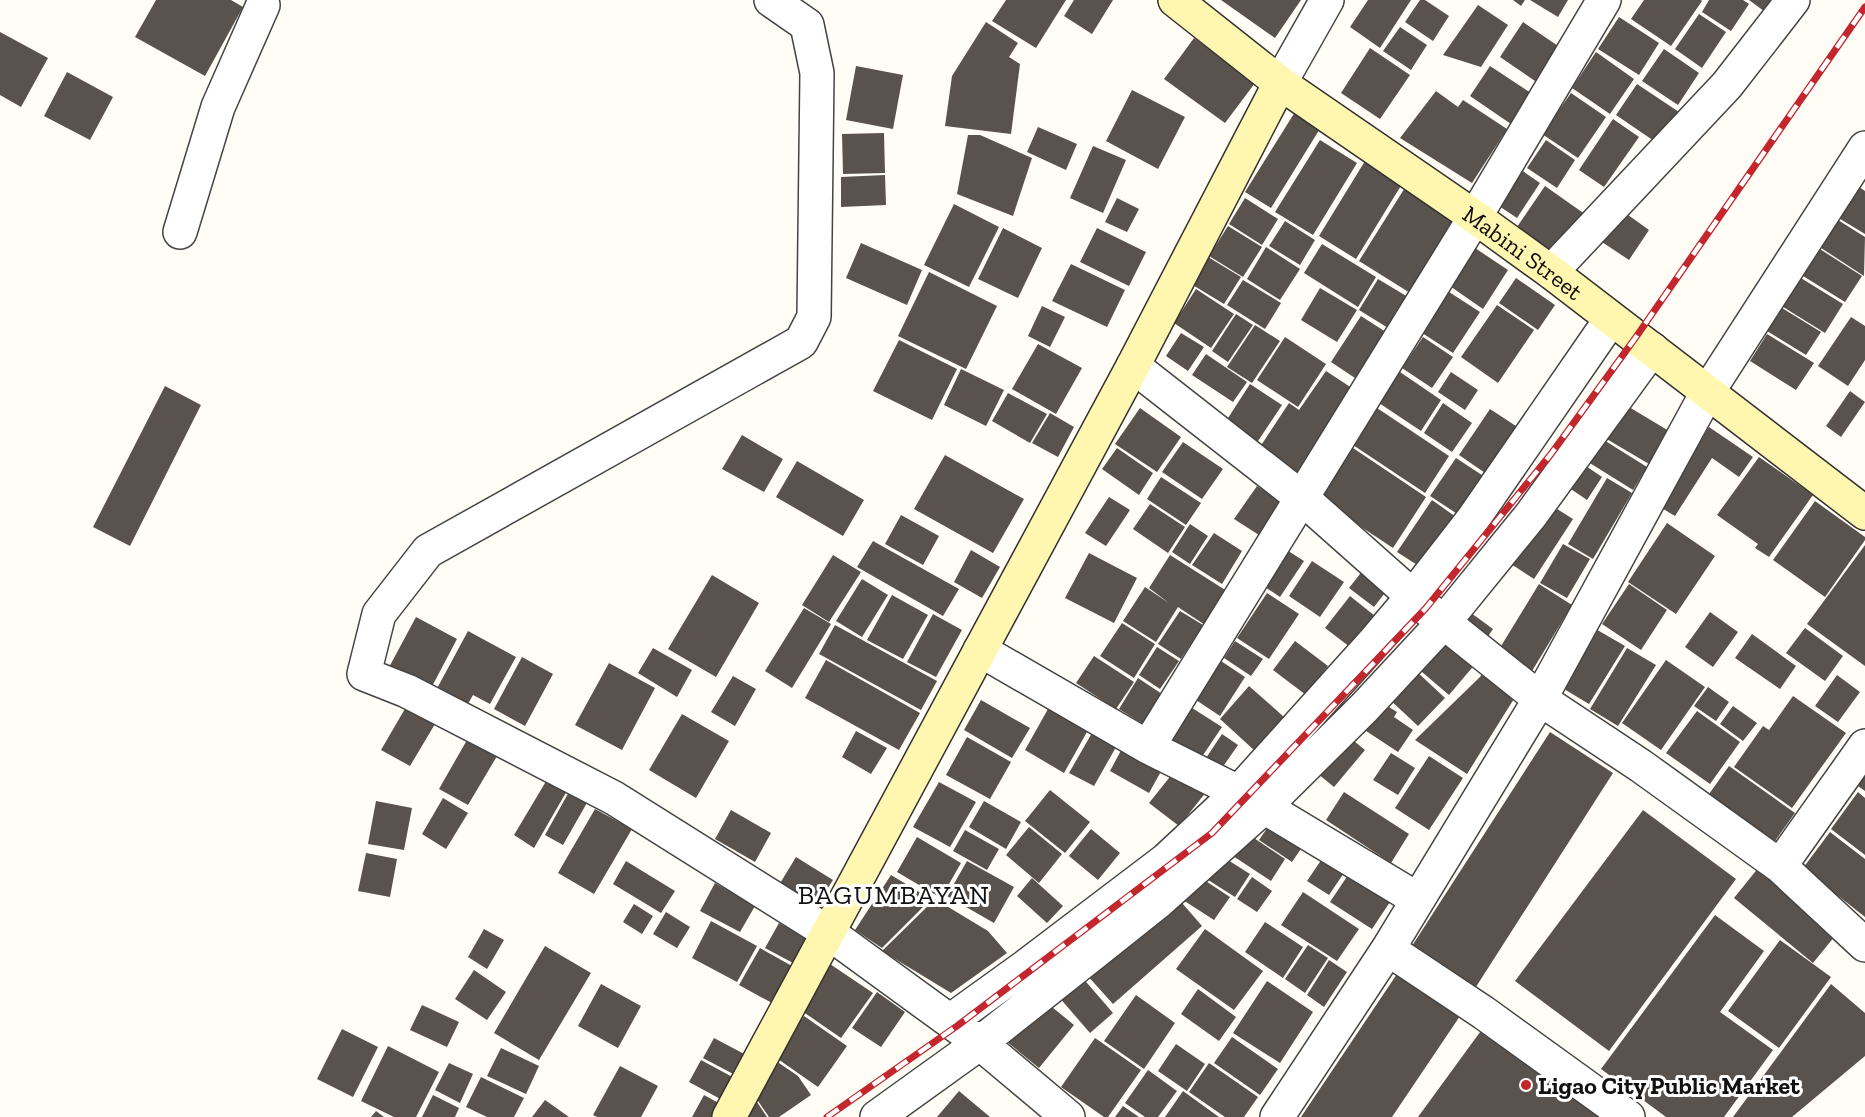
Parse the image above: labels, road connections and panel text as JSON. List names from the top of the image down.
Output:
{
  "streets": {
    "street": ["Mabini Street"]
  },
  "districts": ["BAGUMBAYAN"],
  "places": ["Ligao City Public Market"]
}
